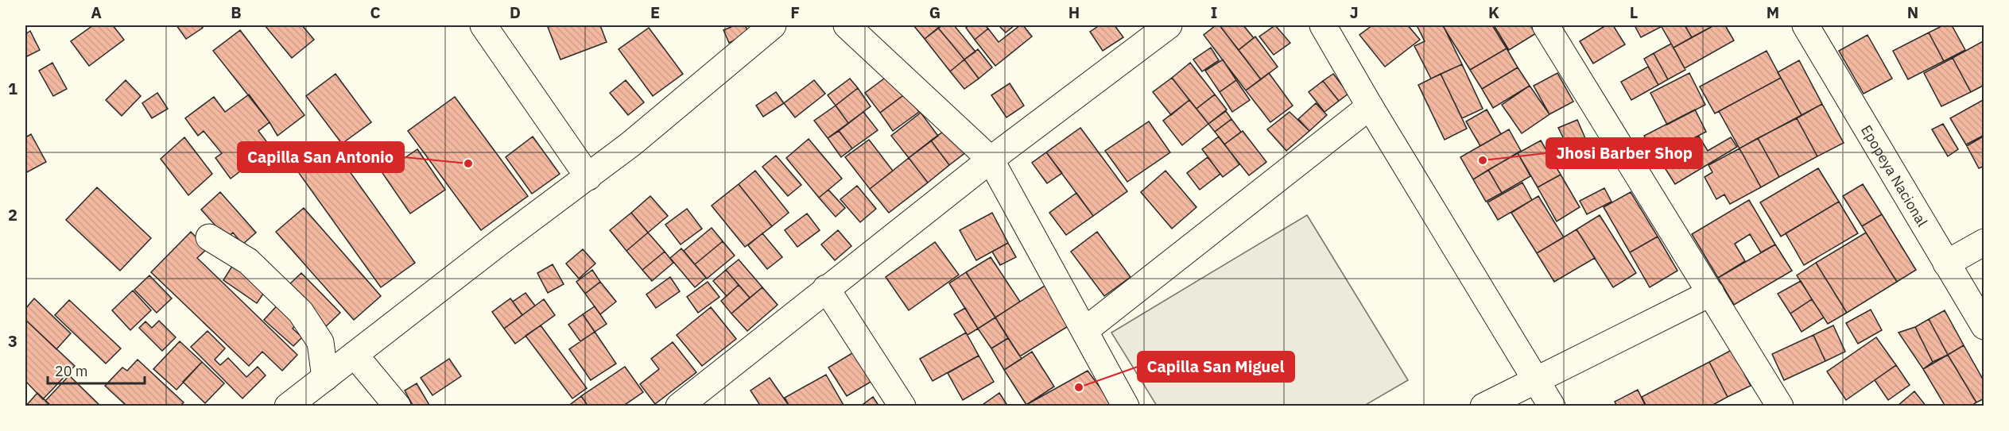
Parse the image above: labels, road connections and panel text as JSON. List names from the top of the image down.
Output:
{
  "streets": {
    "street": ["Epopeya Nacional"]
  },
  "places": ["Jhosi Barber Shop", "Capilla San Antonio", "Capilla San Miguel"],
  "scale_bar": "20 m",
  "grid": {
    "columns": [
      "A",
      "B",
      "C",
      "D",
      "E",
      "F",
      "G",
      "H",
      "I",
      "J",
      "K",
      "L",
      "M",
      "N"
    ],
    "rows": ["1", "2", "3"]
  }
}
